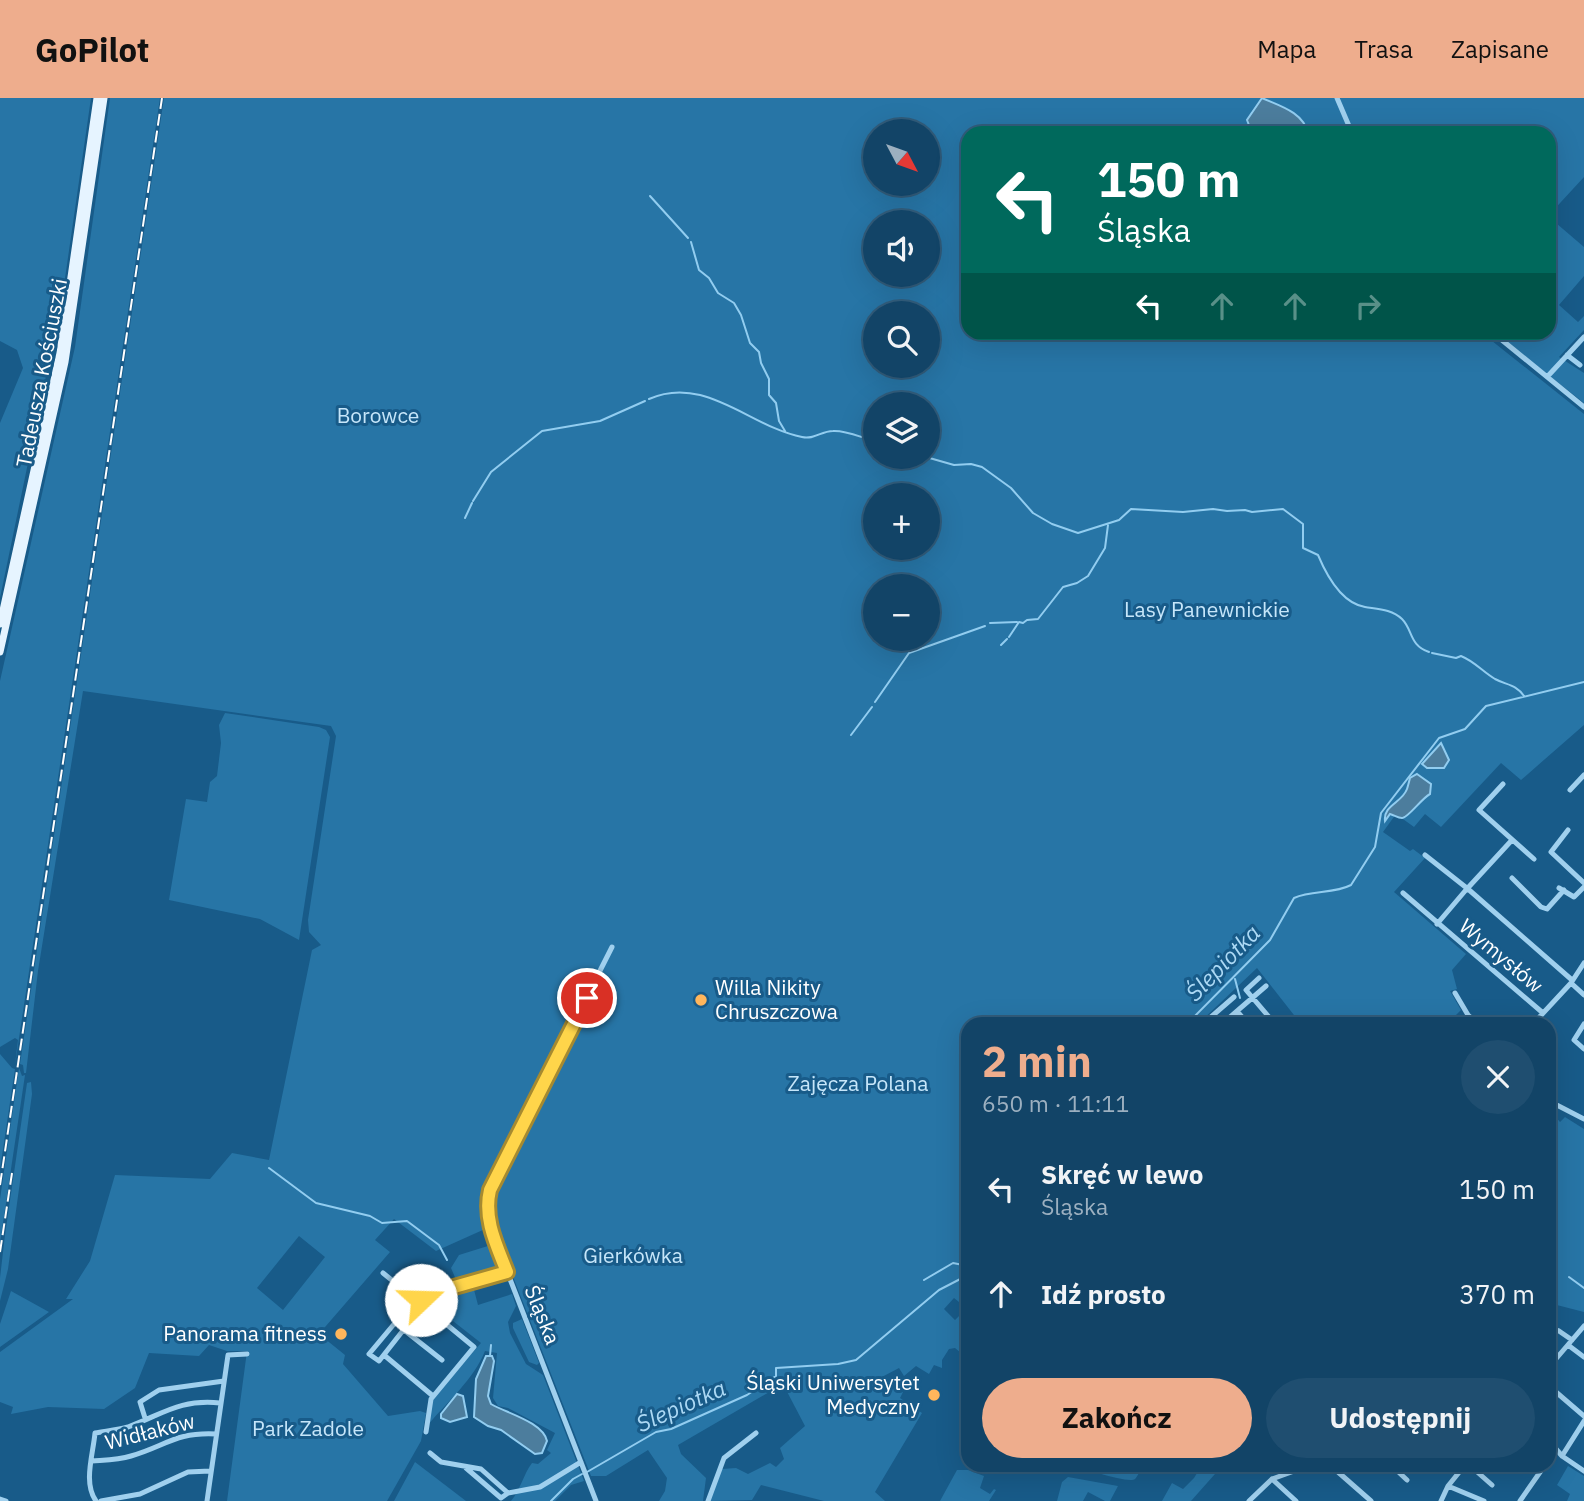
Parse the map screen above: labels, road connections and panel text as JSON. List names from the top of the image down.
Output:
{
  "streets": {
    "main road": ["Tadeusza Kościuszki"],
    "street": ["Wymysłów", "Śląska", "Widłaków"]
  },
  "water": ["Ślepiotka"],
  "parks": [
    "Borowce",
    "Lasy Panewnickie",
    "Zajęcza Polana",
    "Gierkówka",
    "Park Zadole"
  ],
  "places": ["Willa Nikity Chruszczowa", "Panorama fitness", "Śląski Uniwersytet Medyczny"],
  "north": "bottom right",
  "page": {
    "header": "GoPilot",
    "nav": ["Mapa", "Trasa", "Zapisane"],
    "map_buttons": ["+", "−"],
    "turn": ["150 m", "Śląska"],
    "heading": ["2 min", "650 m · 11:11"],
    "list": [
      {
        "name": "Skręć w lewo",
        "note": "Śląska",
        "value": "150 m"
      },
      {
        "name": "Idź prosto",
        "value": "370 m"
      }
    ],
    "buttons": ["Zakończ", "Udostępnij"]
  }
}
